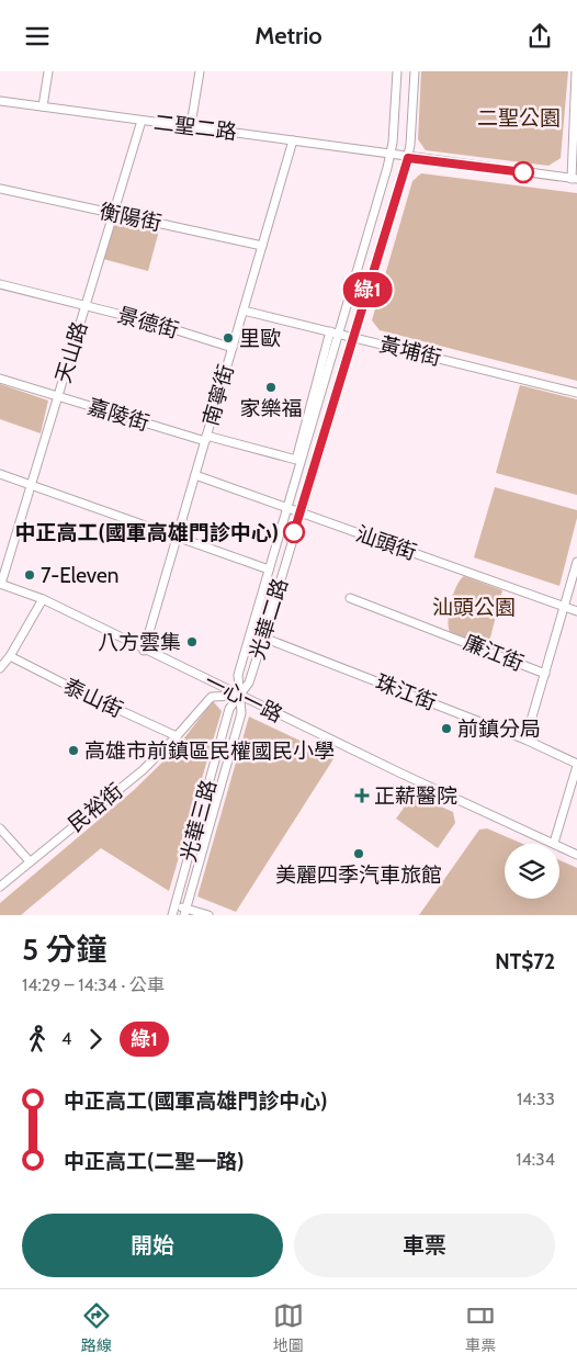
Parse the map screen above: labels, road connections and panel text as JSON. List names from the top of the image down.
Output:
{
  "streets": {
    "street": [
      "二聖二路",
      "衡陽街",
      "景德街",
      "黃埔街",
      "天山路",
      "南寧街",
      "嘉陵街",
      "汕頭街",
      "光華二路",
      "廉江街",
      "珠江街",
      "泰山街",
      "一心一路",
      "民裕街",
      "光華三路"
    ]
  },
  "crossings": [
    ["二聖二路", "天山路"],
    ["二聖二路", "南寧街"],
    ["二聖二路", "光華二路"],
    ["衡陽街", "天山路"],
    ["衡陽街", "南寧街"],
    ["景德街", "天山路"],
    ["景德街", "南寧街"],
    ["黃埔街", "南寧街"],
    ["黃埔街", "光華二路"],
    ["天山路", "嘉陵街"],
    ["天山路", "一心一路"],
    ["南寧街", "嘉陵街"],
    ["南寧街", "汕頭街"],
    ["南寧街", "一心一路"],
    ["汕頭街", "光華二路"],
    ["光華二路", "珠江街"],
    ["光華二路", "一心一路"],
    ["光華二路", "民裕街"],
    ["光華二路", "光華三路"],
    ["泰山街", "民裕街"],
    ["一心一路", "民裕街"],
    ["一心一路", "光華三路"],
    ["民裕街", "光華三路"]
  ],
  "parks": ["二聖公園", "汕頭公園"],
  "places": {
    "other": [
      "里歐",
      "家樂福",
      "中正高工(國軍高雄門診中心)",
      "7-Eleven",
      "八方雲集",
      "前鎮分局",
      "高雄市前鎮區民權國民小學",
      "美麗四季汽車旅館"
    ],
    "health": ["正薪醫院"]
  },
  "lines": ["bus line 綠1"],
  "page": {
    "header": "Metrio",
    "on_map": "綠1",
    "heading": ["5 分鐘", "14:29 – 14:34 · 公車", "NT$72"],
    "legs": ["4", "綠1"],
    "list": [
      {
        "name": "中正高工(國軍高雄門診中心)",
        "value": "14:33"
      },
      {
        "name": "中正高工(二聖一路)",
        "value": "14:34"
      }
    ],
    "buttons": ["開始", "車票"],
    "tabs": ["路線", "地圖", "車票"]
  }
}
